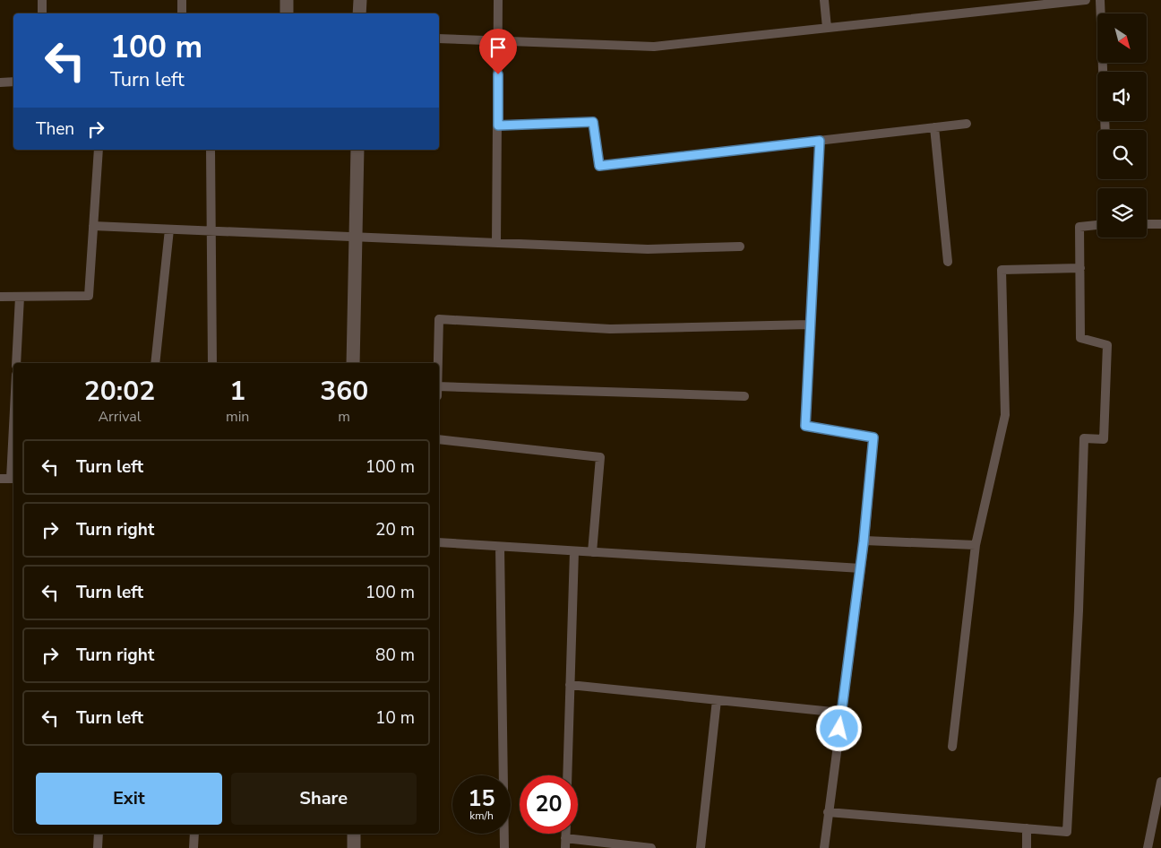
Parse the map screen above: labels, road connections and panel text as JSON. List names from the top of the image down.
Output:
{
  "north": "bottom right",
  "page": {
    "turn": ["100 m", "Turn left"],
    "then": "Then",
    "eta": [
      "20:02",
      "Arrival",
      "1",
      "min",
      "360",
      "m"
    ],
    "list": [
      {
        "name": "Turn left",
        "value": "100 m"
      },
      {
        "name": "Turn right",
        "value": "20 m"
      },
      {
        "name": "Turn left",
        "value": "100 m"
      },
      {
        "name": "Turn right",
        "value": "80 m"
      },
      {
        "name": "Turn left",
        "value": "10 m"
      }
    ],
    "buttons": ["Exit", "Share"],
    "speed": "15 km/h",
    "limit": "20"
  }
}
